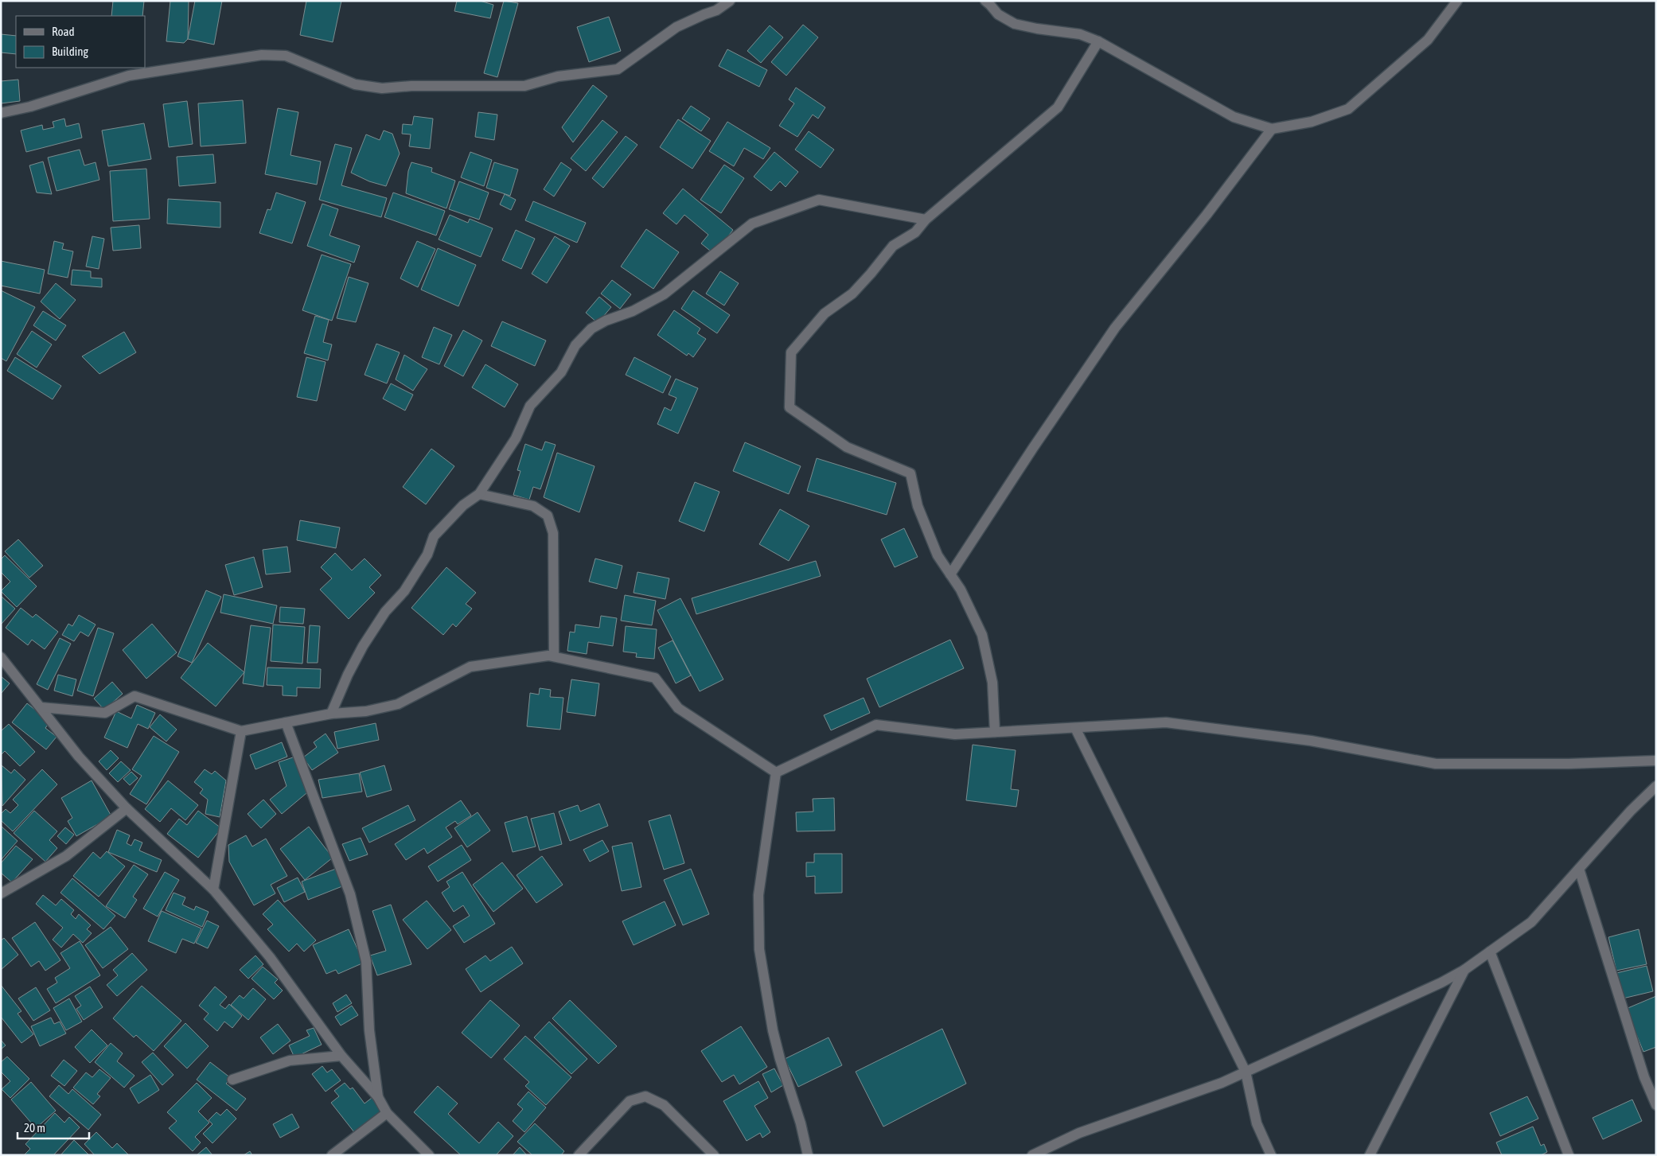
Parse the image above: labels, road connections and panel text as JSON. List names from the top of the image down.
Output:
{
  "legend": ["Road", "Building"],
  "scale_bar": "20 m"
}
